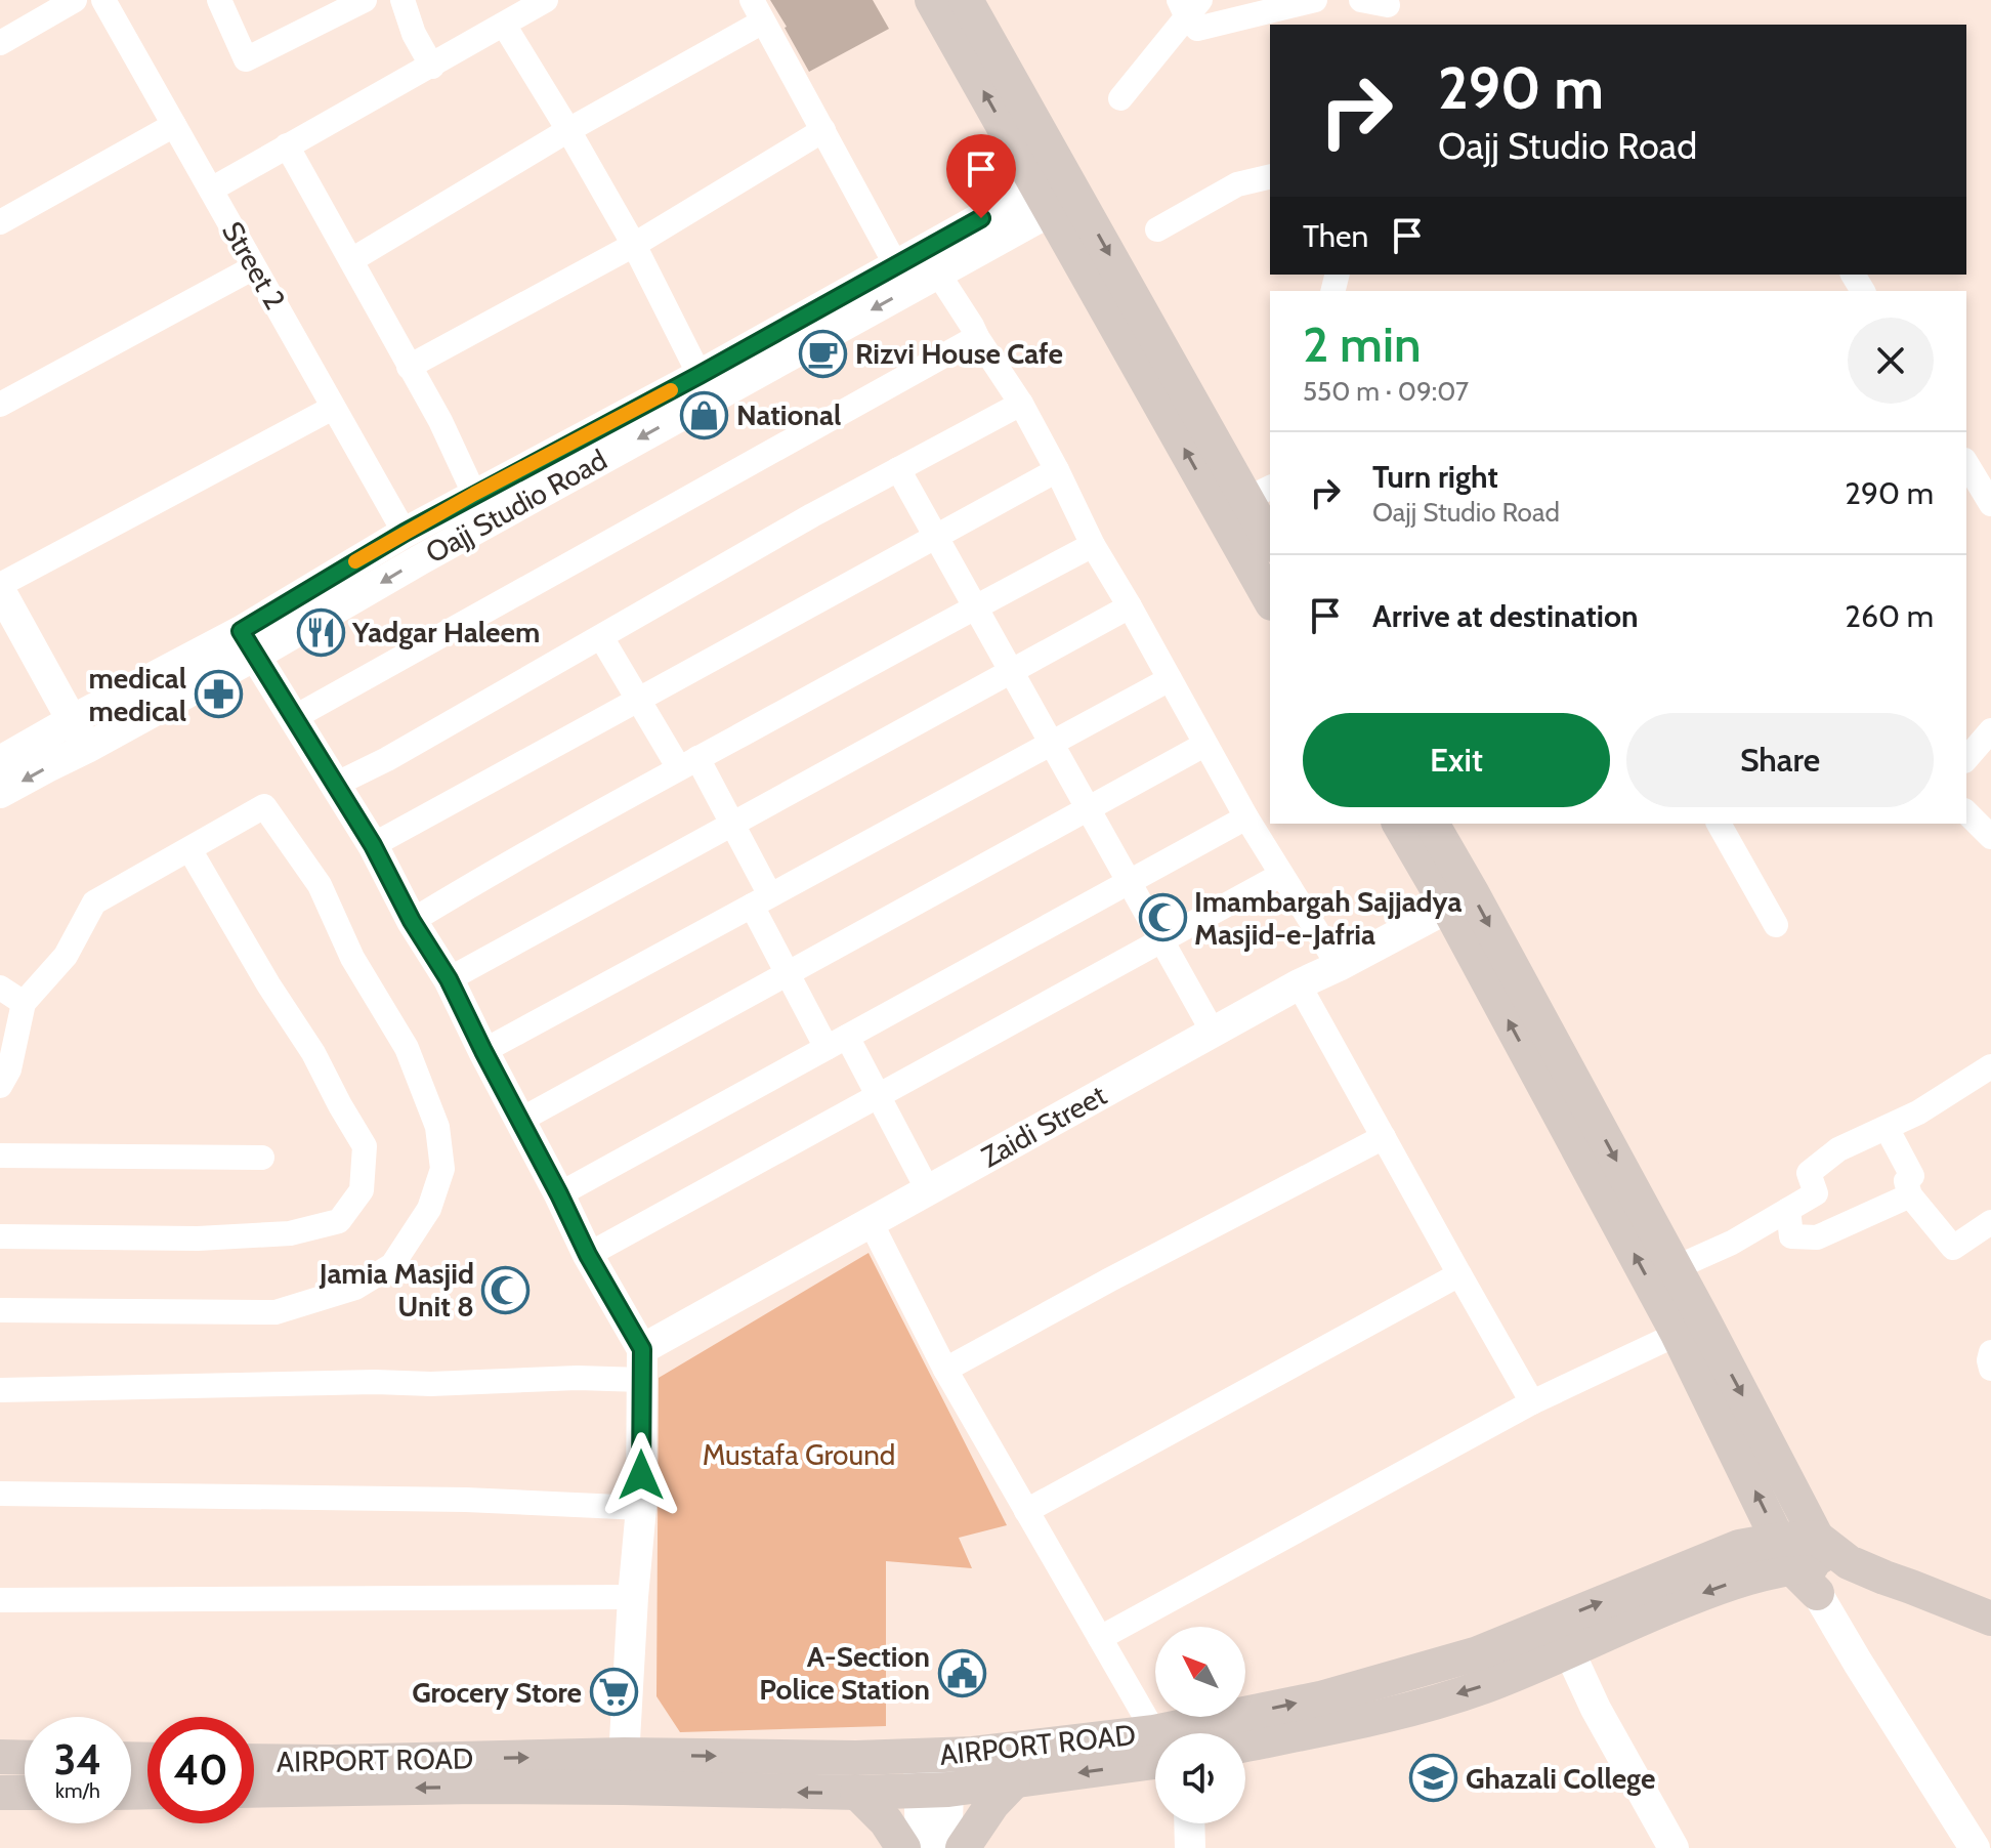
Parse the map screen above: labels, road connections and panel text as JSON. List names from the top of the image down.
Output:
{
  "streets": {
    "main road": ["AIRPORT ROAD"],
    "street": ["Street 2", "Oajj Studio Road", "Zaidi Street"]
  },
  "crossings": [
    ["Street 2", "Oajj Studio Road"]
  ],
  "parks": ["Mustafa Ground"],
  "places": {
    "cafe": ["Rizvi House Cafe"],
    "shop": ["National"],
    "restaurant": ["Yadgar Haleem"],
    "pharmacy": ["medical medical"],
    "mosque": ["Imambargah Sajjadya Masjid-e-Jafria", "Jamia Masjid Unit 8"],
    "public building": ["A-Section Police Station"],
    "supermarket": ["Grocery Store"],
    "school or university": ["Ghazali College"]
  },
  "north": "top left",
  "page": {
    "turn": ["290 m", "Oajj Studio Road"],
    "then": "Then",
    "heading": ["2 min", "550 m · 09:07"],
    "list": [
      {
        "name": "Turn right",
        "note": "Oajj Studio Road",
        "value": "290 m"
      },
      {
        "name": "Arrive at destination",
        "value": "260 m"
      }
    ],
    "buttons": ["Exit", "Share"],
    "speed": "34 km/h",
    "limit": "40"
  }
}
